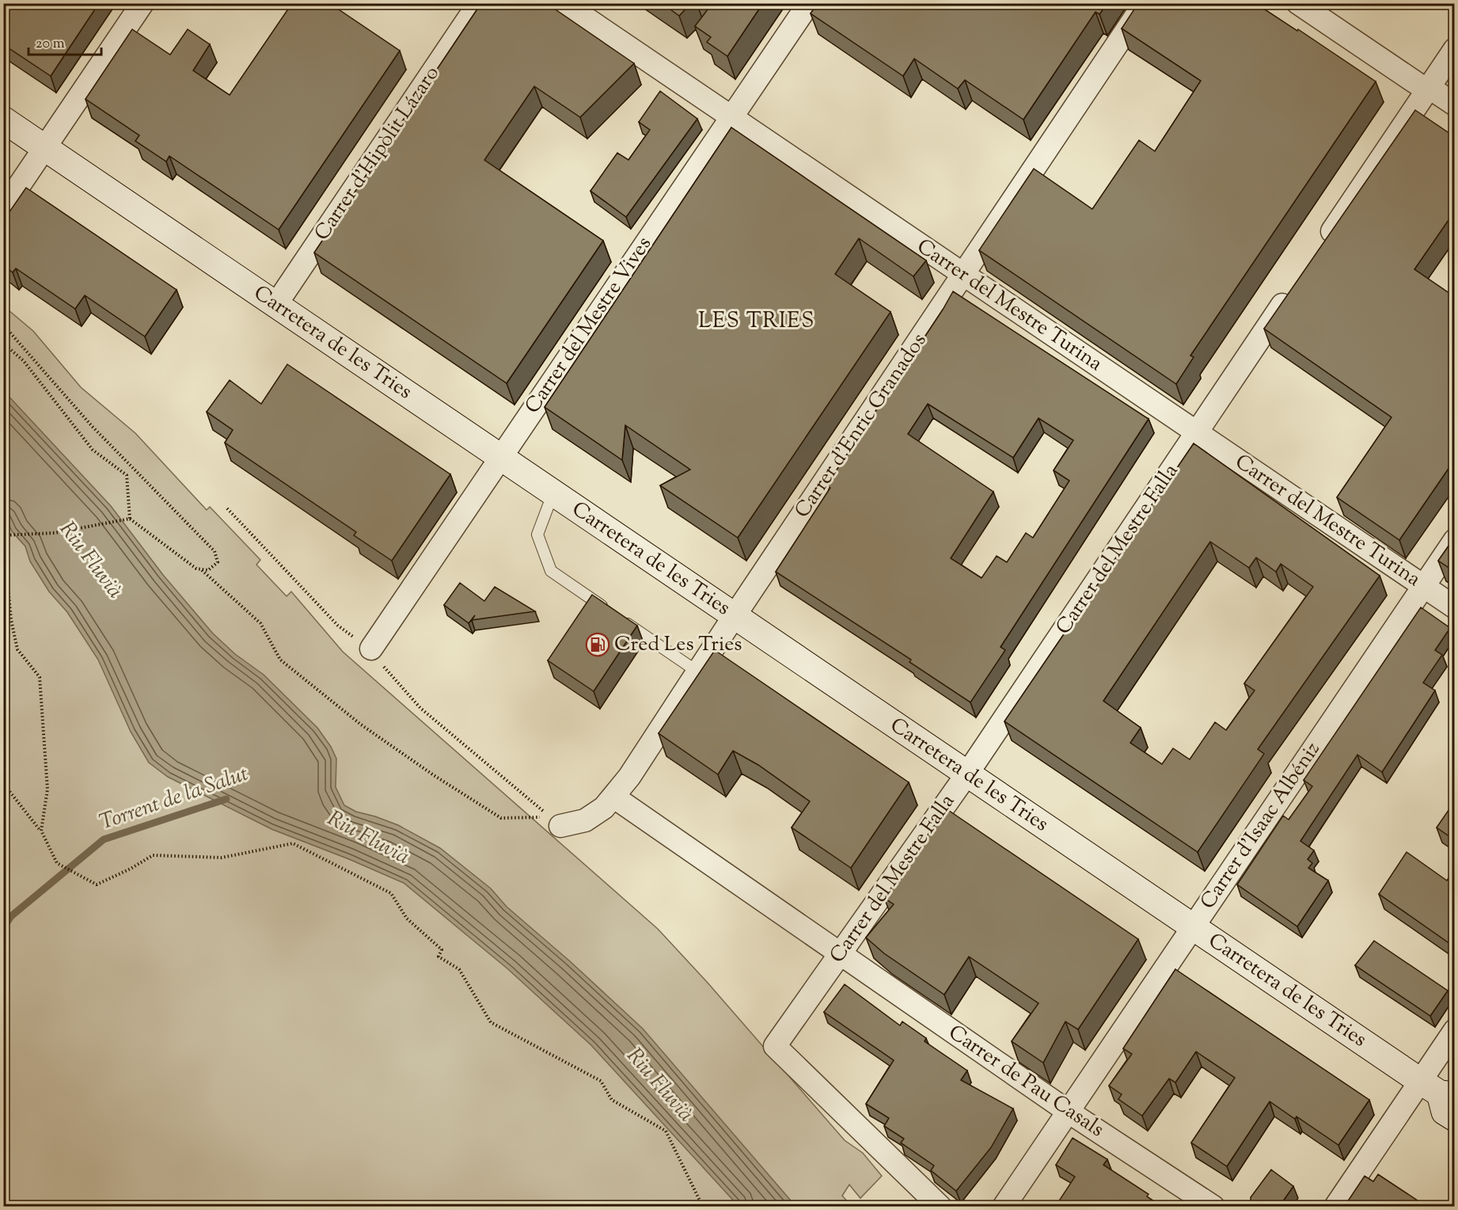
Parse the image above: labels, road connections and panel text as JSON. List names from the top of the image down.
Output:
{
  "streets": {
    "street": [
      "Carrer d'Hipòlit Lázaro",
      "Carrer del Mestre Turina",
      "Carrer del Mestre Vives",
      "Carretera de les Tries",
      "Carrer d'Enric Granados",
      "Carrer del Mestre Falla",
      "Carrer d'Isaac Albéniz",
      "Carrer de Pau Casals"
    ]
  },
  "crossings": [
    ["Carrer d'Hipòlit Lázaro", "Carretera de les Tries"],
    ["Carrer del Mestre Turina", "Carrer del Mestre Vives"],
    ["Carrer del Mestre Turina", "Carrer d'Enric Granados"],
    ["Carrer del Mestre Turina", "Carrer del Mestre Falla"],
    ["Carrer del Mestre Turina", "Carrer d'Isaac Albéniz"],
    ["Carrer del Mestre Vives", "Carretera de les Tries"],
    ["Carretera de les Tries", "Carrer d'Enric Granados"],
    ["Carretera de les Tries", "Carrer del Mestre Falla"],
    ["Carretera de les Tries", "Carrer d'Isaac Albéniz"],
    ["Carrer d'Enric Granados", "Carrer de Pau Casals"],
    ["Carrer del Mestre Falla", "Carrer de Pau Casals"],
    ["Carrer d'Isaac Albéniz", "Carrer de Pau Casals"]
  ],
  "districts": ["LES TRIES"],
  "water": ["Riu Fluvià", "Torrent de la Salut"],
  "places": {
    "fuel station": ["Cred Les Tries"]
  },
  "scale_bar": "20 m"
}
